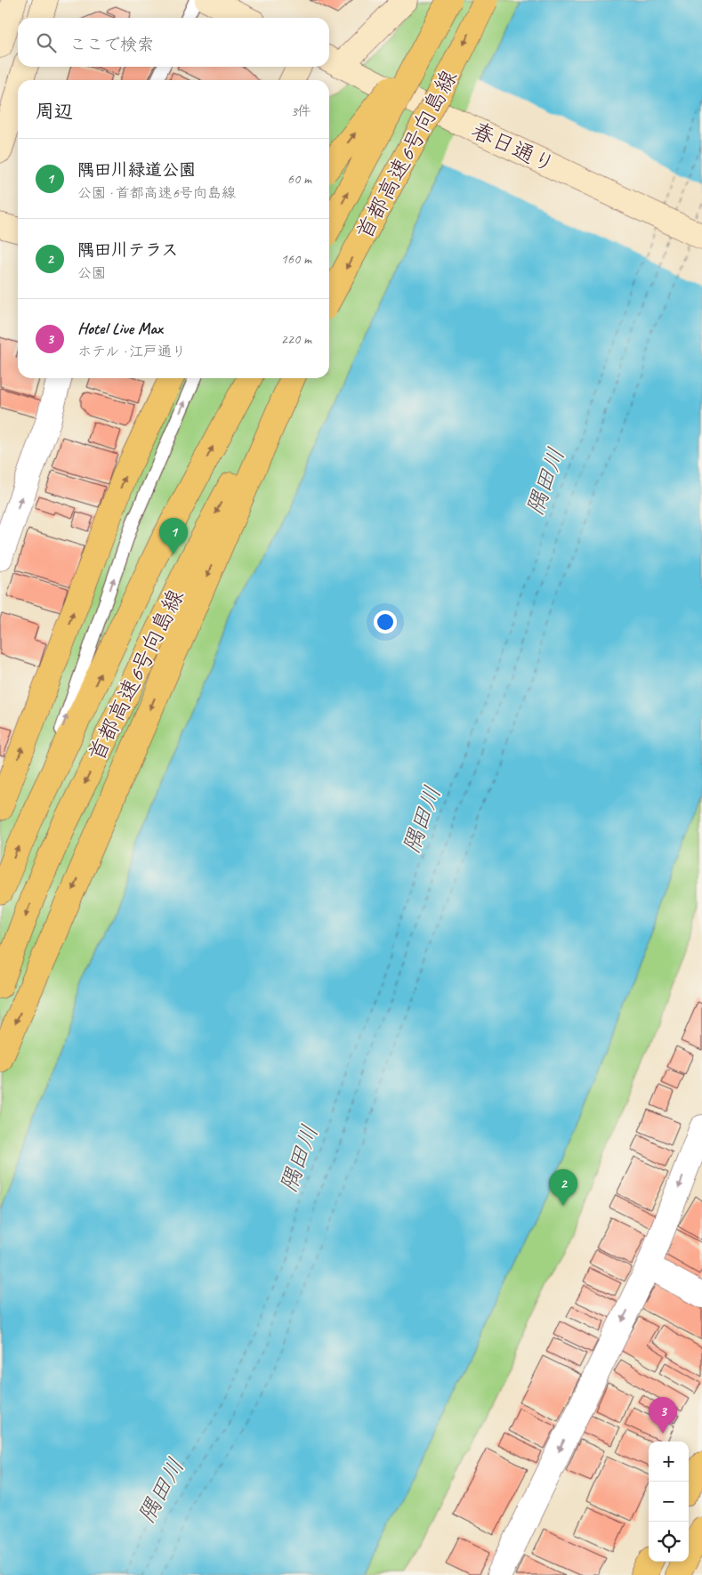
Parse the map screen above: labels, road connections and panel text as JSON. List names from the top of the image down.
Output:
{
  "streets": {
    "highway": ["首都高速6号向島線"],
    "main road": ["春日通り"]
  },
  "water": ["隅田川"],
  "page": {
    "search": "ここで検索",
    "heading": ["周辺", "3件"],
    "list": [
      {
        "mark": "1",
        "name": "隅田川緑道公園",
        "note": "公園 · 首都高速6号向島線",
        "value": "60 m"
      },
      {
        "mark": "2",
        "name": "隅田川テラス",
        "note": "公園",
        "value": "160 m"
      },
      {
        "mark": "3",
        "name": "Hotel Live Max",
        "note": "ホテル · 江戸通り",
        "value": "220 m"
      }
    ],
    "pins": ["1", "2", "3"],
    "map_buttons": ["+", "−"]
  }
}
